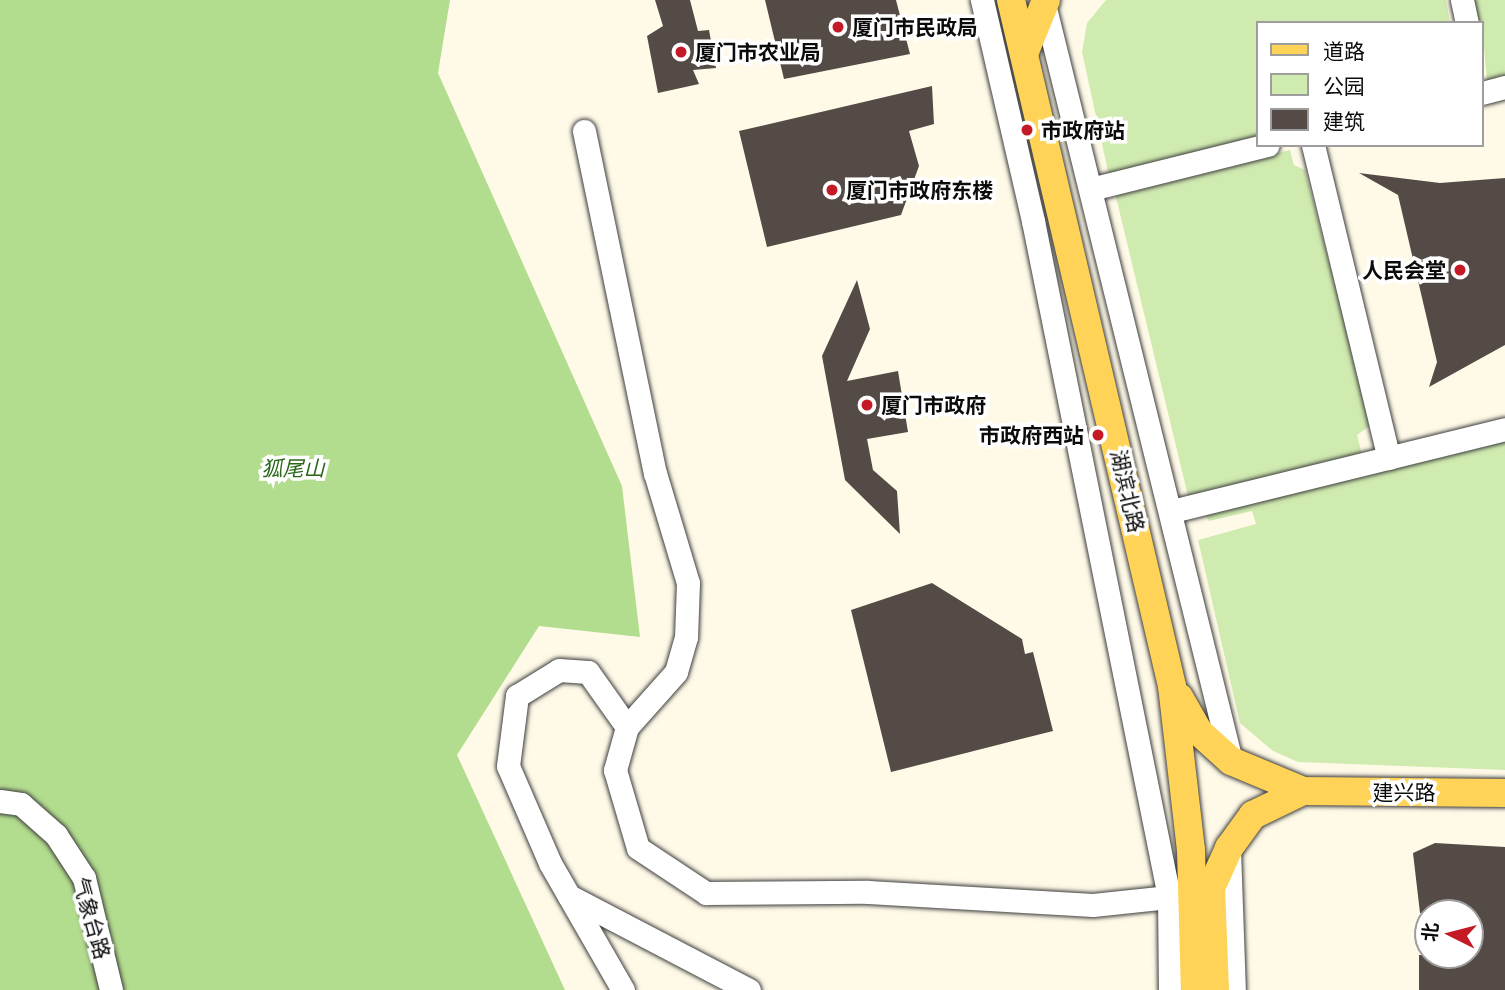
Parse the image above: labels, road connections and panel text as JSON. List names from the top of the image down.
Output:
{
  "streets": {
    "main road": ["湖滨北路", "建兴路"],
    "street": ["气象台路"]
  },
  "crossings": [
    ["湖滨北路", "建兴路"]
  ],
  "parks": ["狐尾山"],
  "places": [
    "厦门市民政局",
    "厦门市农业局",
    "市政府站",
    "厦门市政府东楼",
    "人民会堂",
    "厦门市政府",
    "市政府西站"
  ],
  "legend": ["道路", "公园", "建筑"],
  "north": "left"
}
